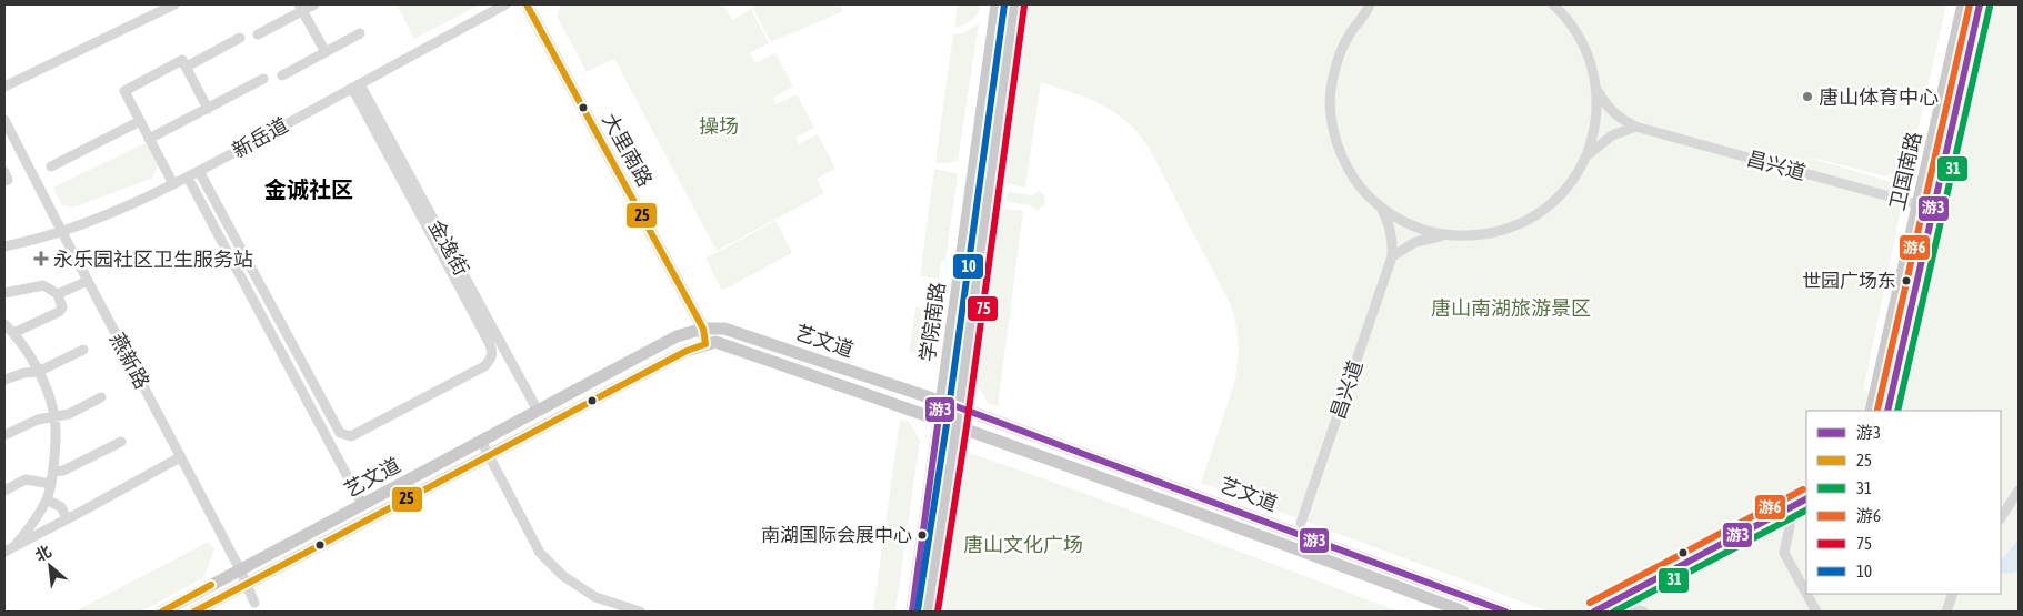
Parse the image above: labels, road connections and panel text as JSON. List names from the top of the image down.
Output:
{
  "streets": {
    "main road": [
      "大里南路",
      "卫国南路",
      "学院南路",
      "艺文道"
    ],
    "street": [
      "新岳道",
      "昌兴道",
      "金逸街",
      "燕新路"
    ]
  },
  "crossings": [
    ["新岳道", "金逸街"],
    ["新岳道", "燕新路"],
    ["大里南路", "艺文道"],
    ["昌兴道", "卫国南路"],
    ["昌兴道", "艺文道"],
    ["金逸街", "艺文道"],
    ["学院南路", "艺文道"],
    ["艺文道", "燕新路"]
  ],
  "districts": ["金诚社区"],
  "parks": ["操场", "唐山南湖旅游景区", "唐山文化广场"],
  "places": {
    "other": ["唐山体育中心", "世园广场东", "南湖国际会展中心"],
    "health": ["永乐园社区卫生服务站"]
  },
  "lines": [
    "transit line 游3",
    "transit line 25",
    "transit line 游6",
    "transit line 10",
    "transit line 75",
    "transit line 31"
  ],
  "legend": [
    "游3",
    "25",
    "31",
    "游6",
    "75",
    "10"
  ],
  "north": "top left"
}
